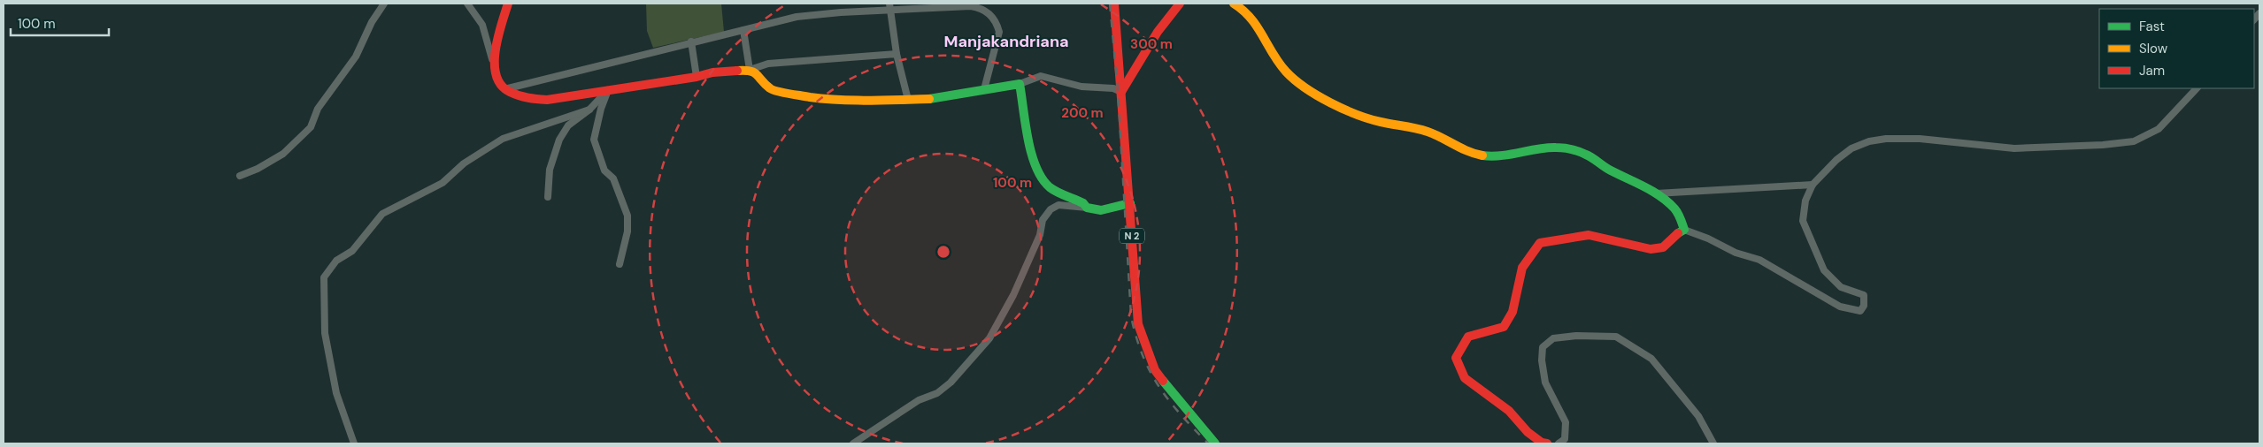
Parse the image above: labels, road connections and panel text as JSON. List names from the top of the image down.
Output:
{
  "streets": {
    "street": ["N 2"]
  },
  "districts": ["Manjakandriana"],
  "legend": ["Fast", "Slow", "Jam"],
  "scale_bar": "100 m",
  "rings": ["300 m", "200 m", "100 m"]
}
